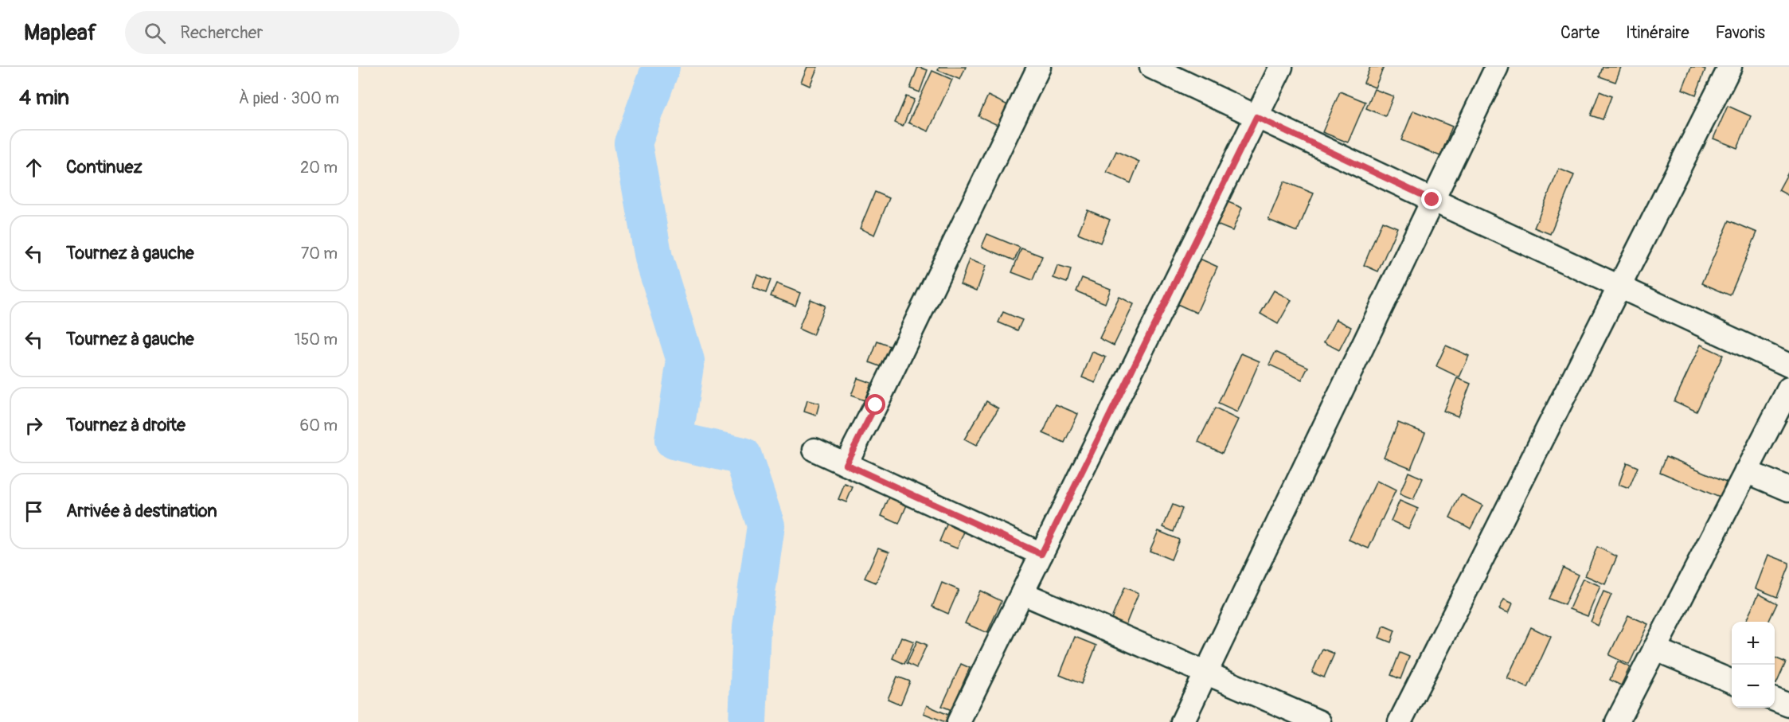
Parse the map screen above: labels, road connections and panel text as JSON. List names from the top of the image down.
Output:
{
  "page": {
    "header": "Mapleaf",
    "search": "Rechercher",
    "nav": ["Carte", "Itinéraire", "Favoris"],
    "heading": ["4 min", "À pied · 300 m"],
    "list": [
      ["Continuez", "20 m"],
      ["Tournez à gauche", "70 m"],
      ["Tournez à gauche", "150 m"],
      ["Tournez à droite", "60 m"],
      "Arrivée à destination"
    ],
    "map_buttons": ["+", "−"]
  }
}
